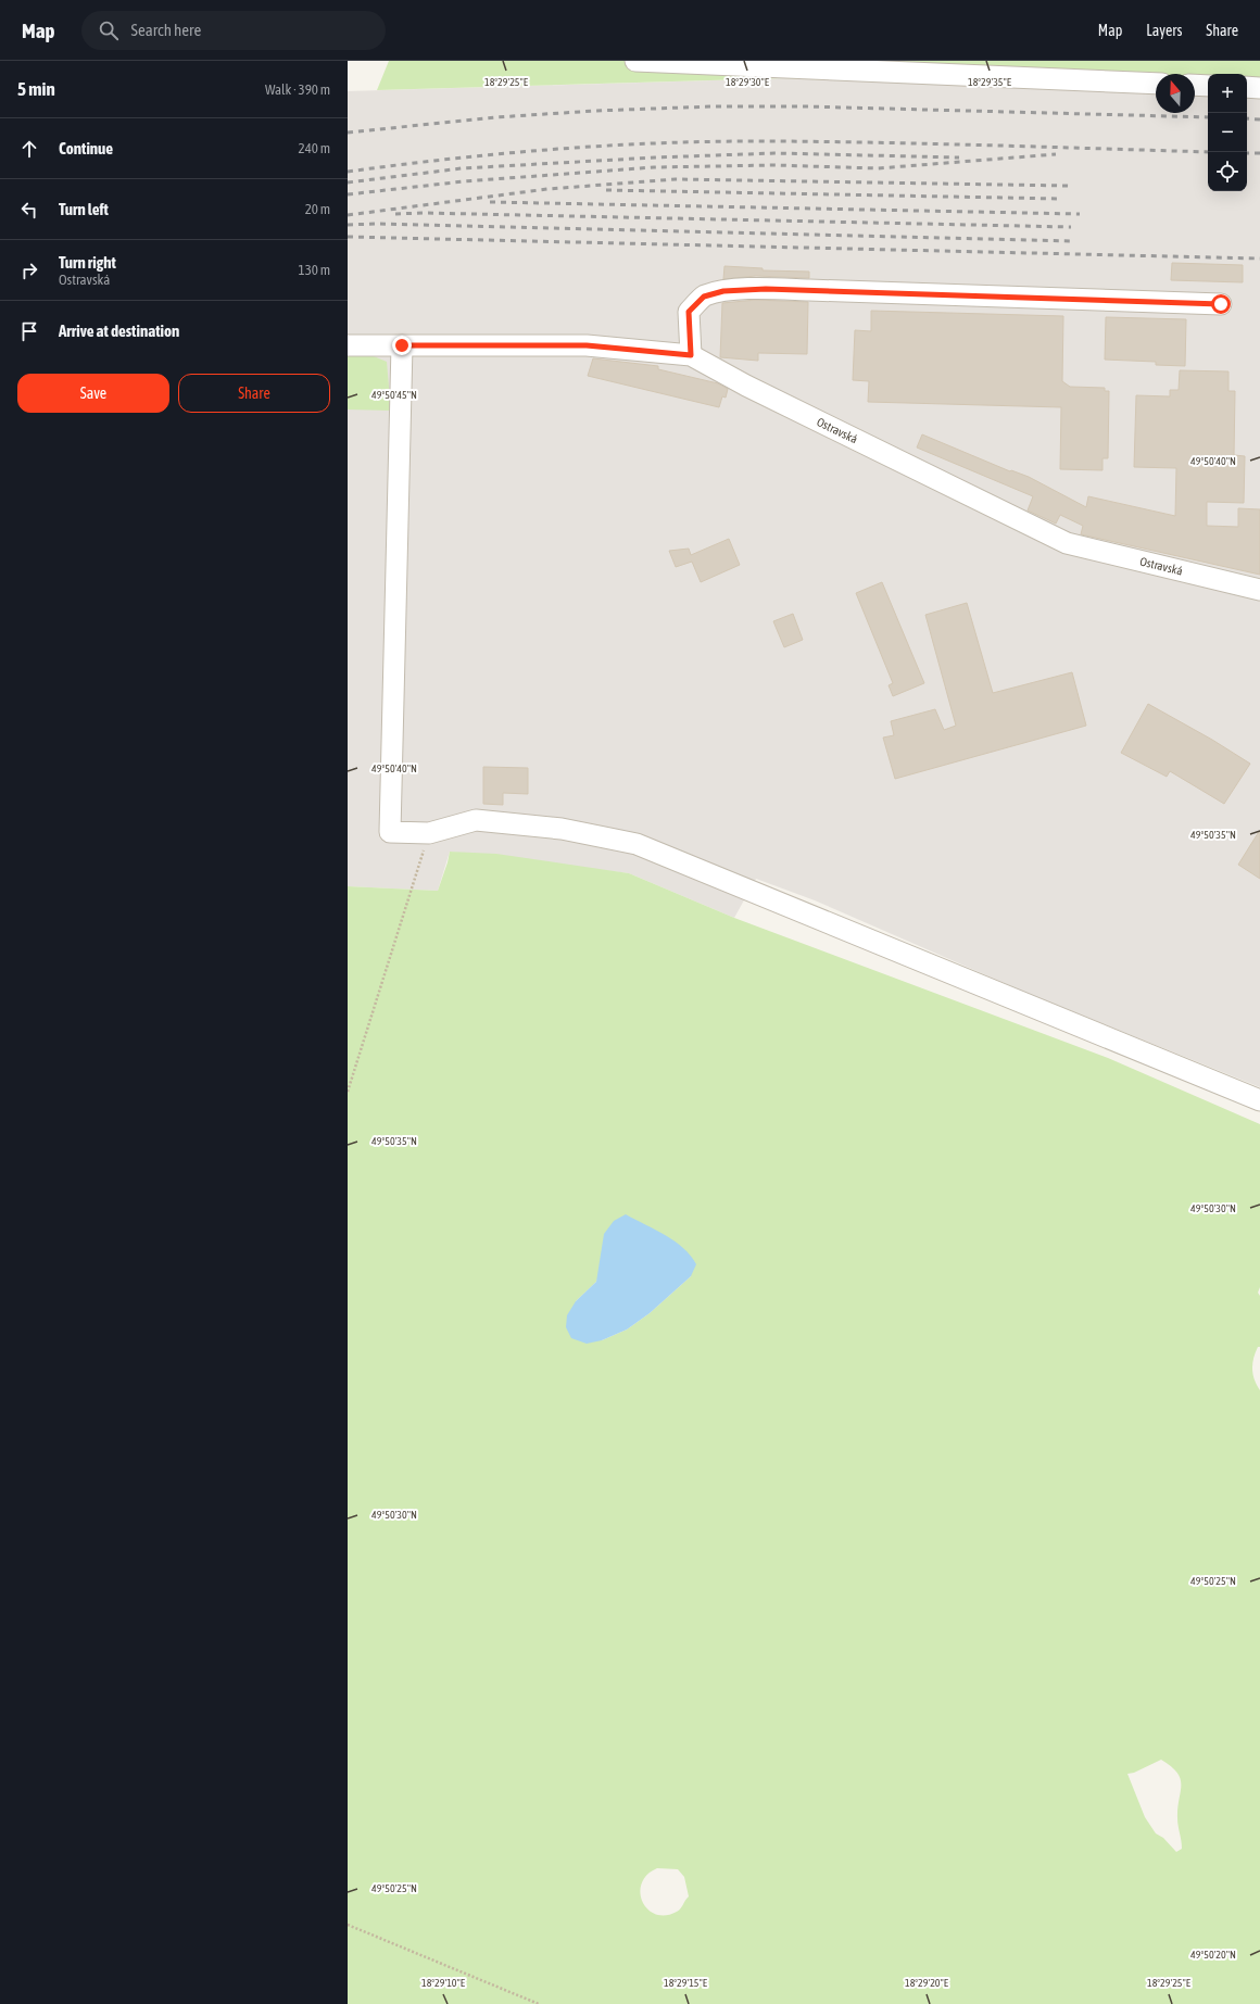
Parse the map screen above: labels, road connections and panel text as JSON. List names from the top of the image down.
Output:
{
  "streets": {
    "street": ["Ostravská"]
  },
  "north": "top",
  "page": {
    "header": "Map",
    "search": "Search here",
    "nav": ["Map", "Layers", "Share"],
    "heading": ["5 min", "Walk · 390 m"],
    "map_buttons": ["+", "−"],
    "list": [
      ["Continue", "240 m"],
      ["Turn left", "20 m"],
      ["Turn right", "Ostravská", "130 m"],
      "Arrive at destination"
    ],
    "buttons": ["Save", "Share"]
  },
  "coordinates": [
    "18°29'25\"E",
    "18°29'30\"E",
    "18°29'35\"E",
    "49°50'45\"N",
    "49°50'40\"N",
    "49°50'35\"N",
    "49°50'30\"N",
    "49°50'25\"N",
    "49°50'20\"N",
    "18°29'10\"E",
    "18°29'15\"E",
    "18°29'20\"E"
  ]
}
